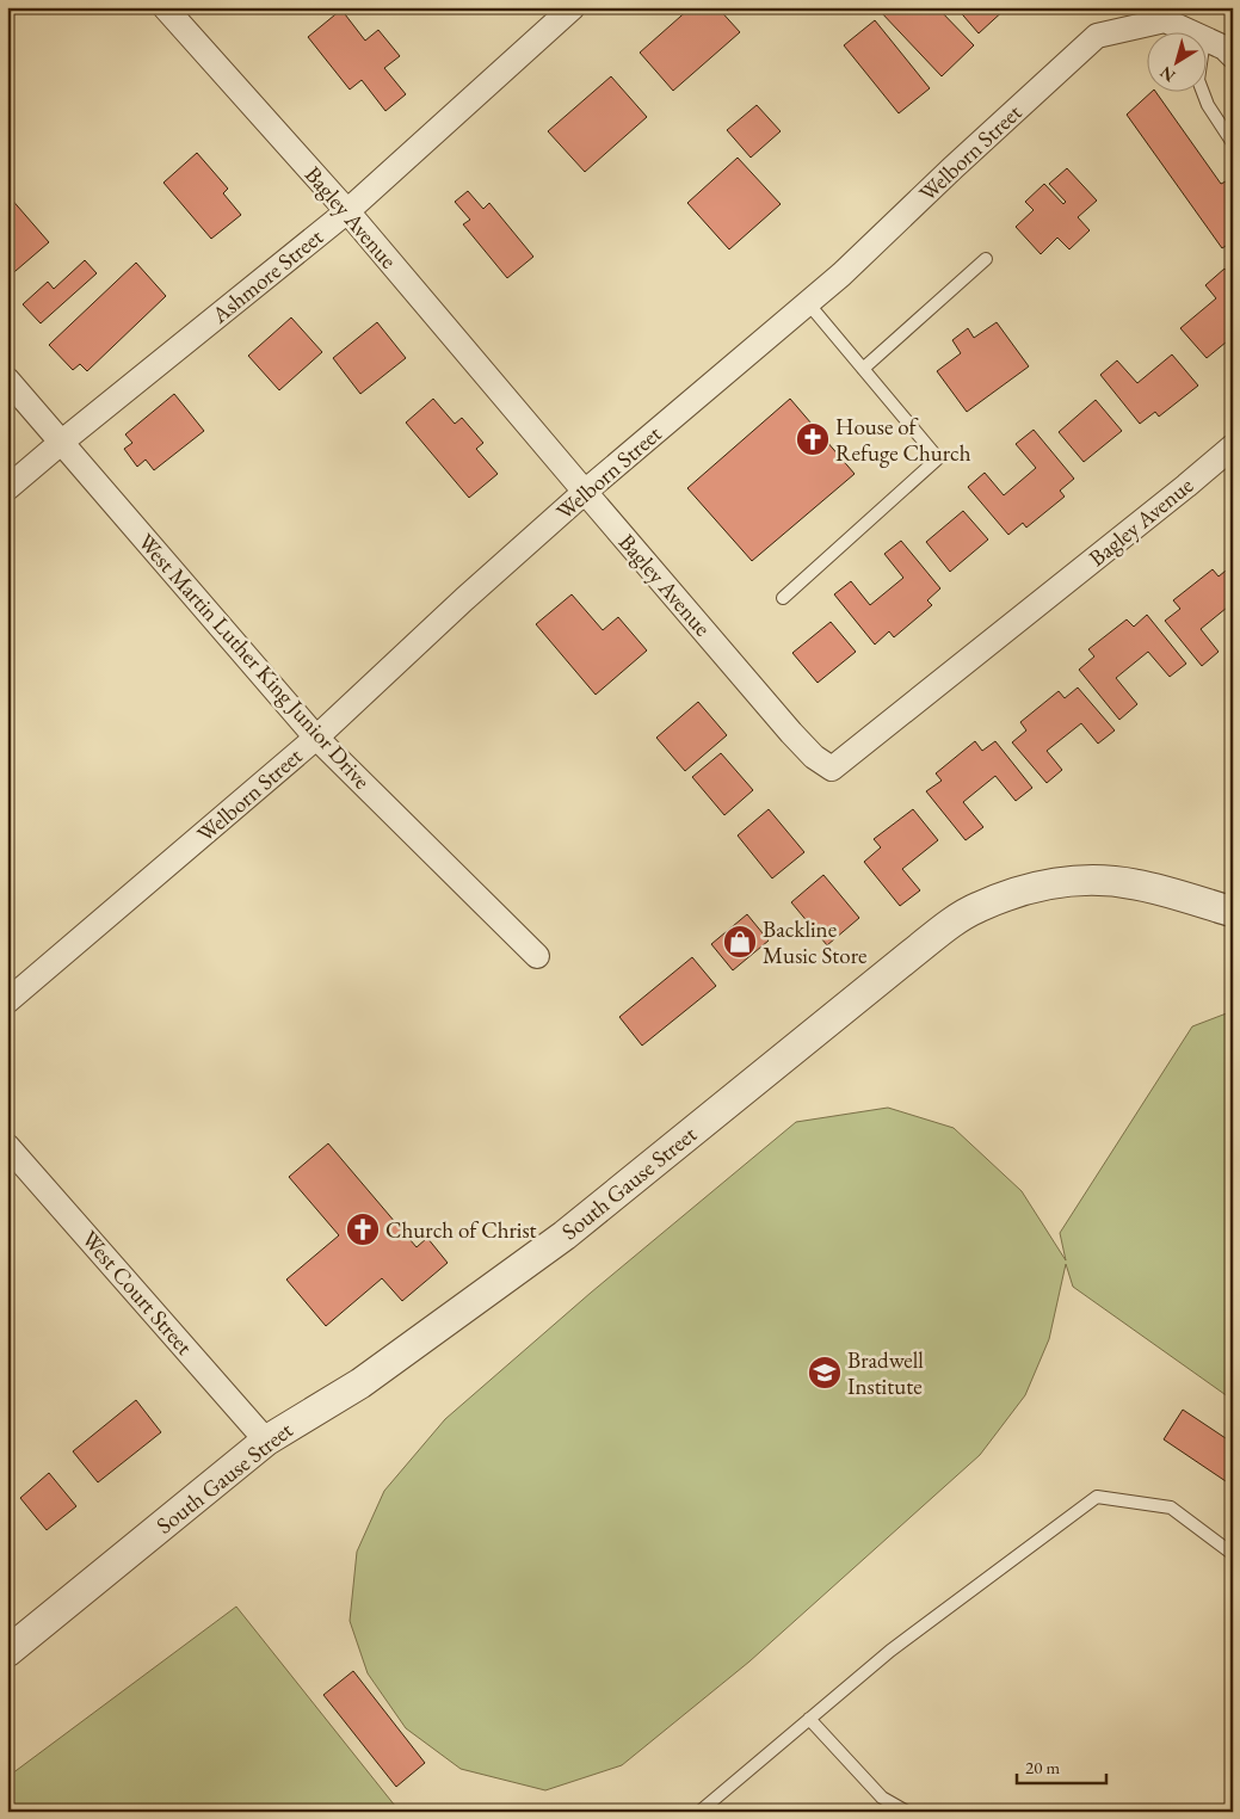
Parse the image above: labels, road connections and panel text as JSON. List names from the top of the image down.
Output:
{
  "streets": {
    "street": [
      "Welborn Street",
      "Bagley Avenue",
      "Ashmore Street",
      "West Martin Luther King Junior Drive",
      "South Gause Street",
      "West Court Street"
    ]
  },
  "crossings": [
    ["Welborn Street", "Bagley Avenue"],
    ["Welborn Street", "West Martin Luther King Junior Drive"],
    ["Bagley Avenue", "Ashmore Street"],
    ["Ashmore Street", "West Martin Luther King Junior Drive"],
    ["South Gause Street", "West Court Street"]
  ],
  "places": {
    "church": ["House of Refuge Church", "Church of Christ"],
    "shop": ["Backline Music Store"],
    "school or university": ["Bradwell Institute"]
  },
  "scale_bar": "20 m",
  "north": "bottom left"
}
